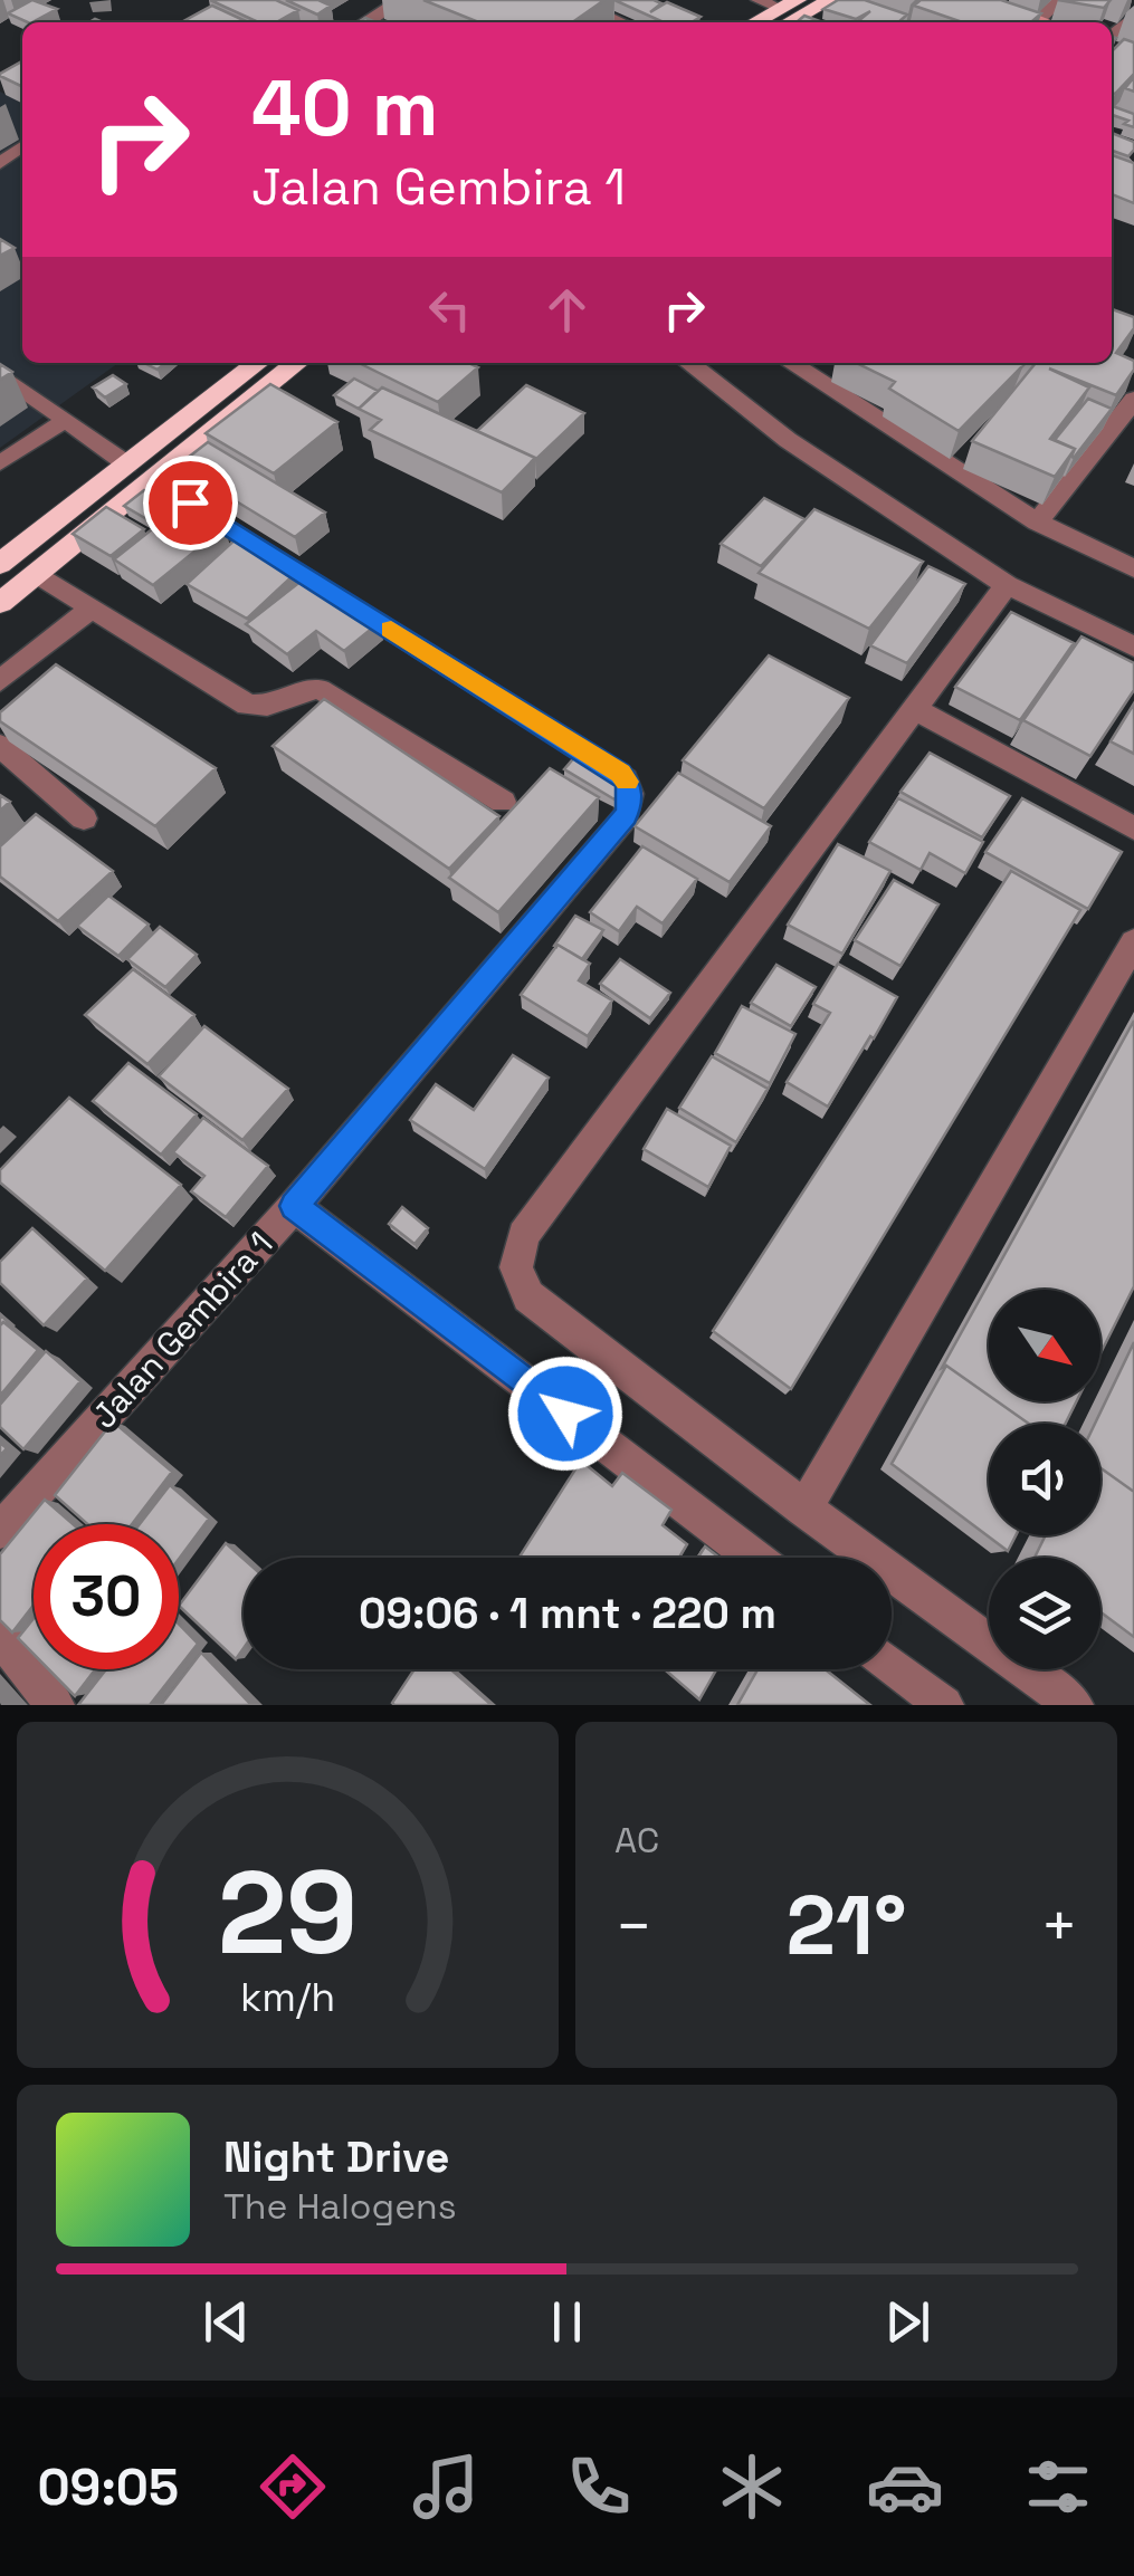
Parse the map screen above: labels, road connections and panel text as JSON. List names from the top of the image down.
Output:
{
  "streets": {
    "street": ["Jalan Gembira 1"]
  },
  "north": "bottom right",
  "page": {
    "turn": ["40 m", "Jalan Gembira 1"],
    "limit": "30",
    "trip": "09:06 · 1 mnt · 220 m",
    "tile": "AC",
    "heat": ["−", "21°", "+"],
    "song": ["Night Drive", "The Halogens"],
    "tabs": "09:05",
    "gauge": ["29", "km/h"]
  }
}
